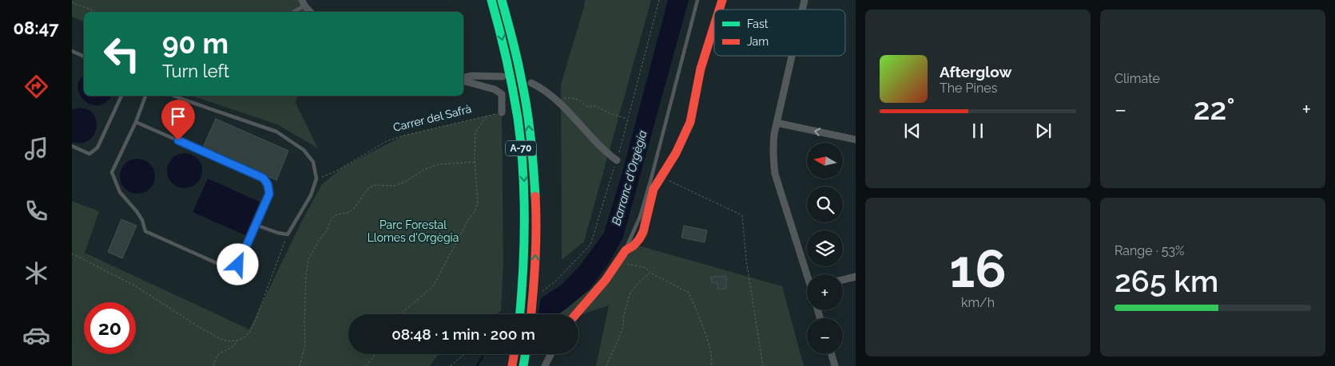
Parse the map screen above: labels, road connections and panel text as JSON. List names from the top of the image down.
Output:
{
  "streets": {
    "main road": ["A-70"],
    "path": ["Carrer del Safrà"]
  },
  "water": ["Barranc d'Orgègia"],
  "parks": ["Parc Forestal Llomes d'Orgègia"],
  "legend": ["Fast", "Jam"],
  "north": "left",
  "page": {
    "tabs": "08:47",
    "tile": [
      "Climate",
      ["16", "km/h"],
      ["Range · 53%", "265 km"]
    ],
    "turn": ["90 m", "Turn left"],
    "song": ["Afterglow", "The Pines"],
    "heat": ["−", "22°", "+"],
    "map_buttons": ["+", "−"],
    "limit": "20",
    "trip": "08:48 · 1 min · 200 m"
  }
}
